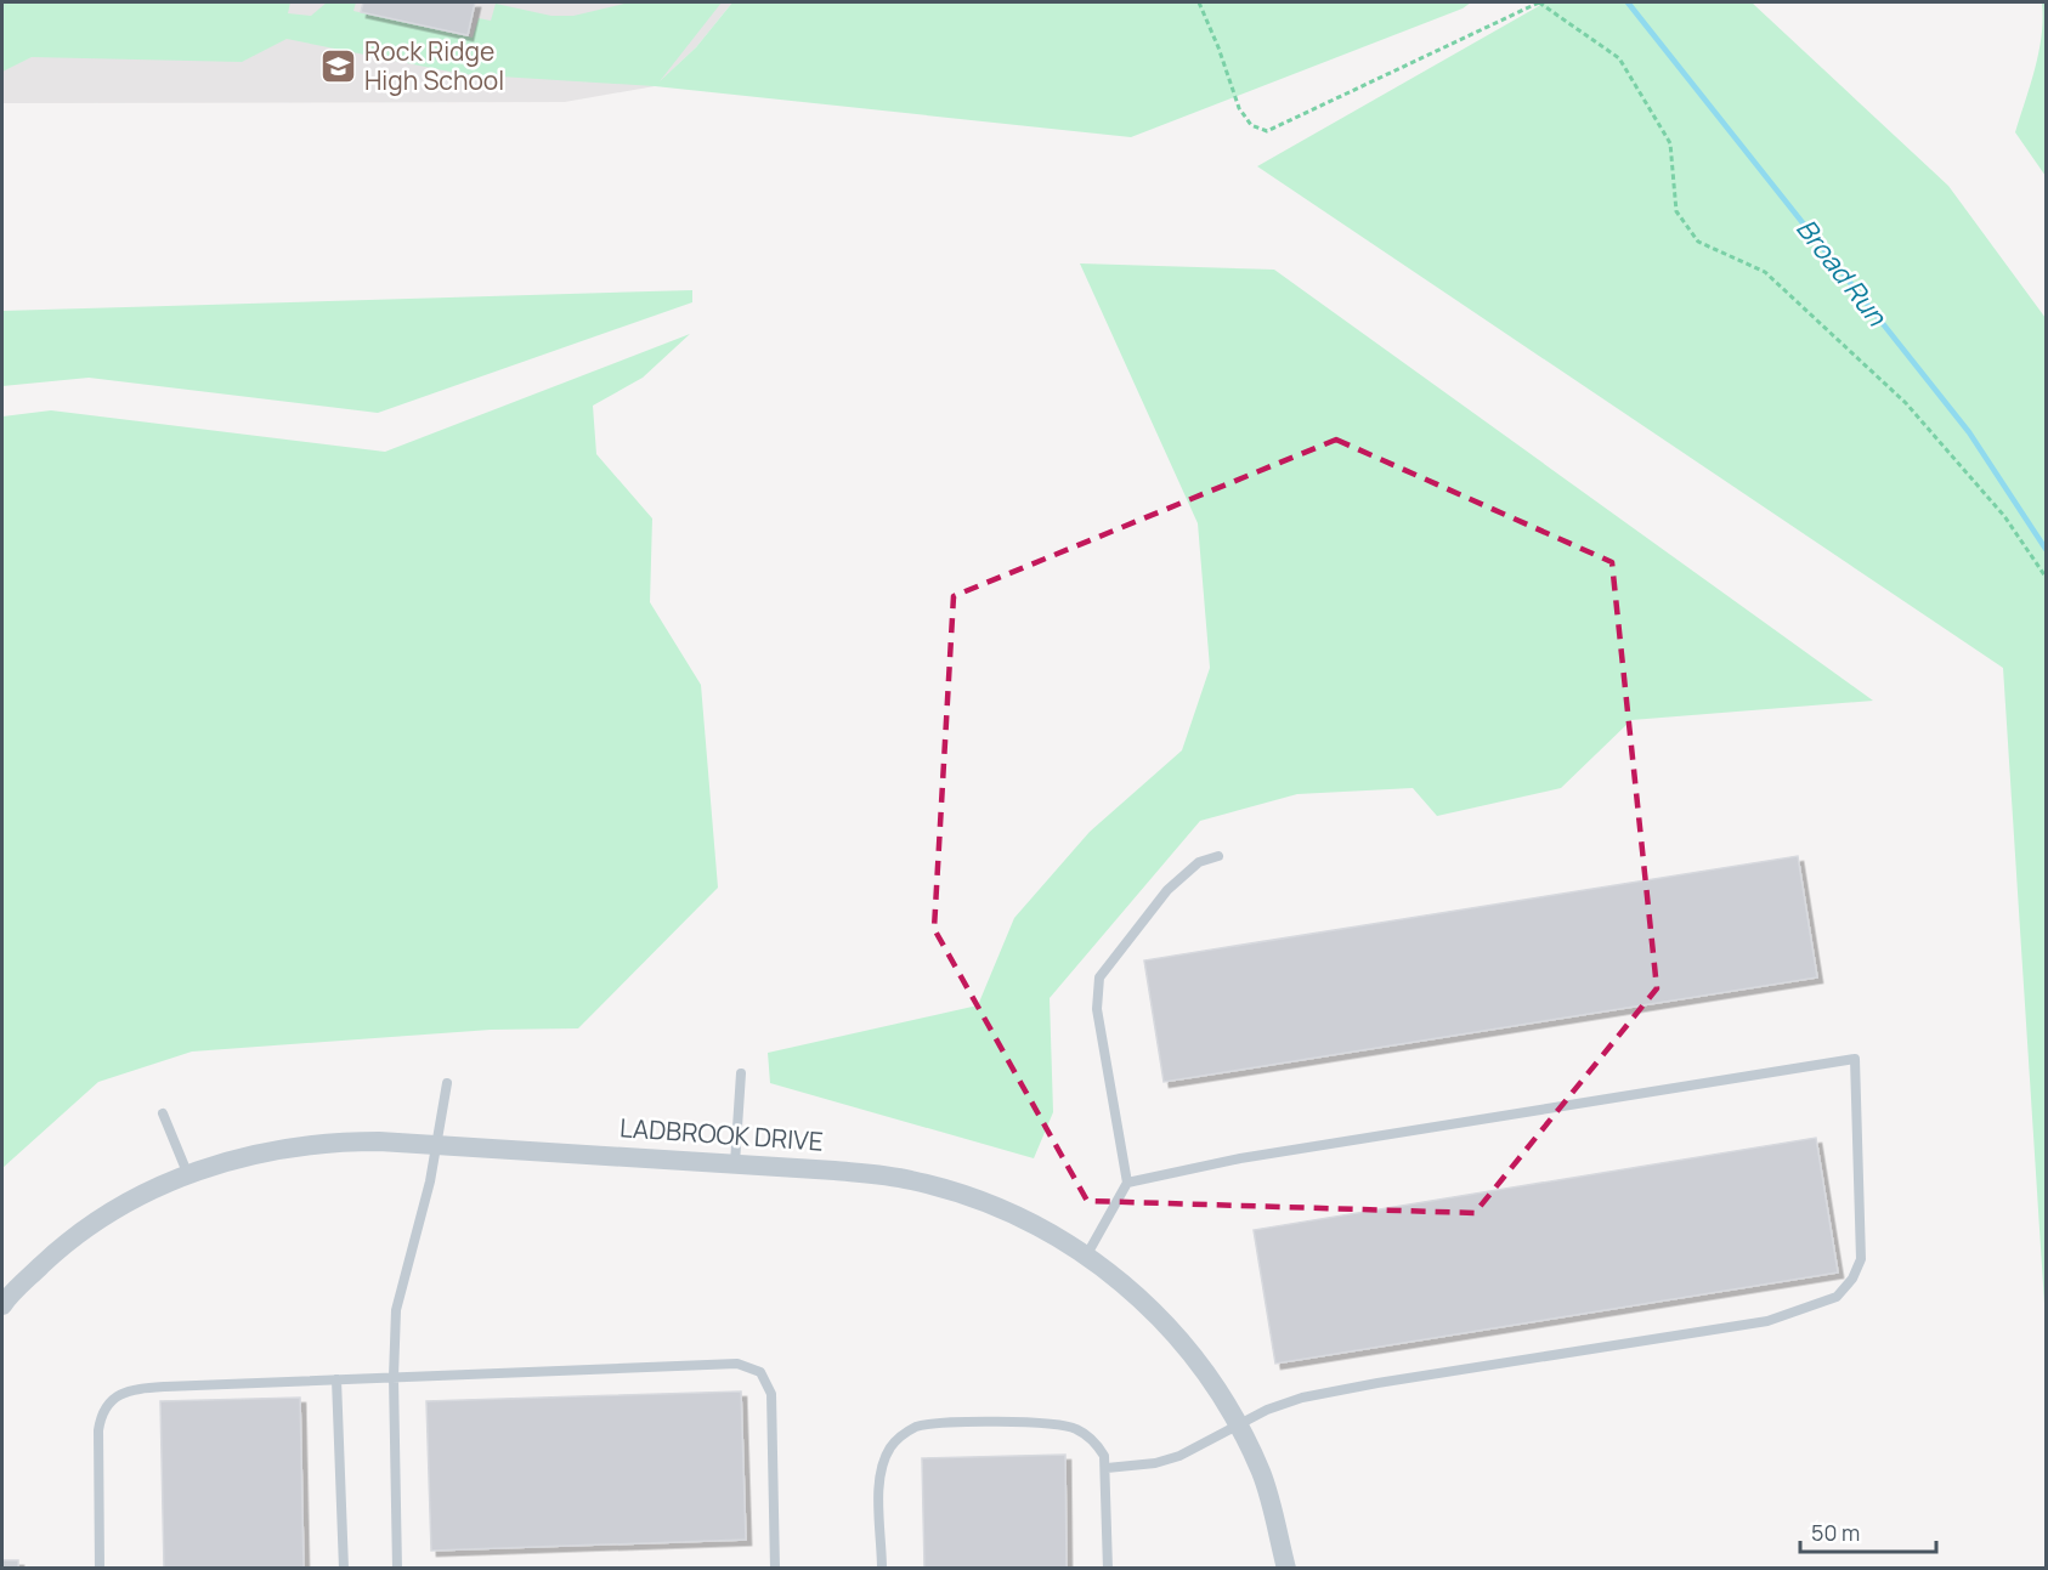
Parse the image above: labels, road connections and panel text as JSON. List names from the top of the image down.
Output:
{
  "streets": {
    "street": ["LADBROOK DRIVE"]
  },
  "water": ["Broad Run"],
  "places": {
    "school or university": ["Rock Ridge High School"]
  },
  "scale_bar": "50 m"
}
